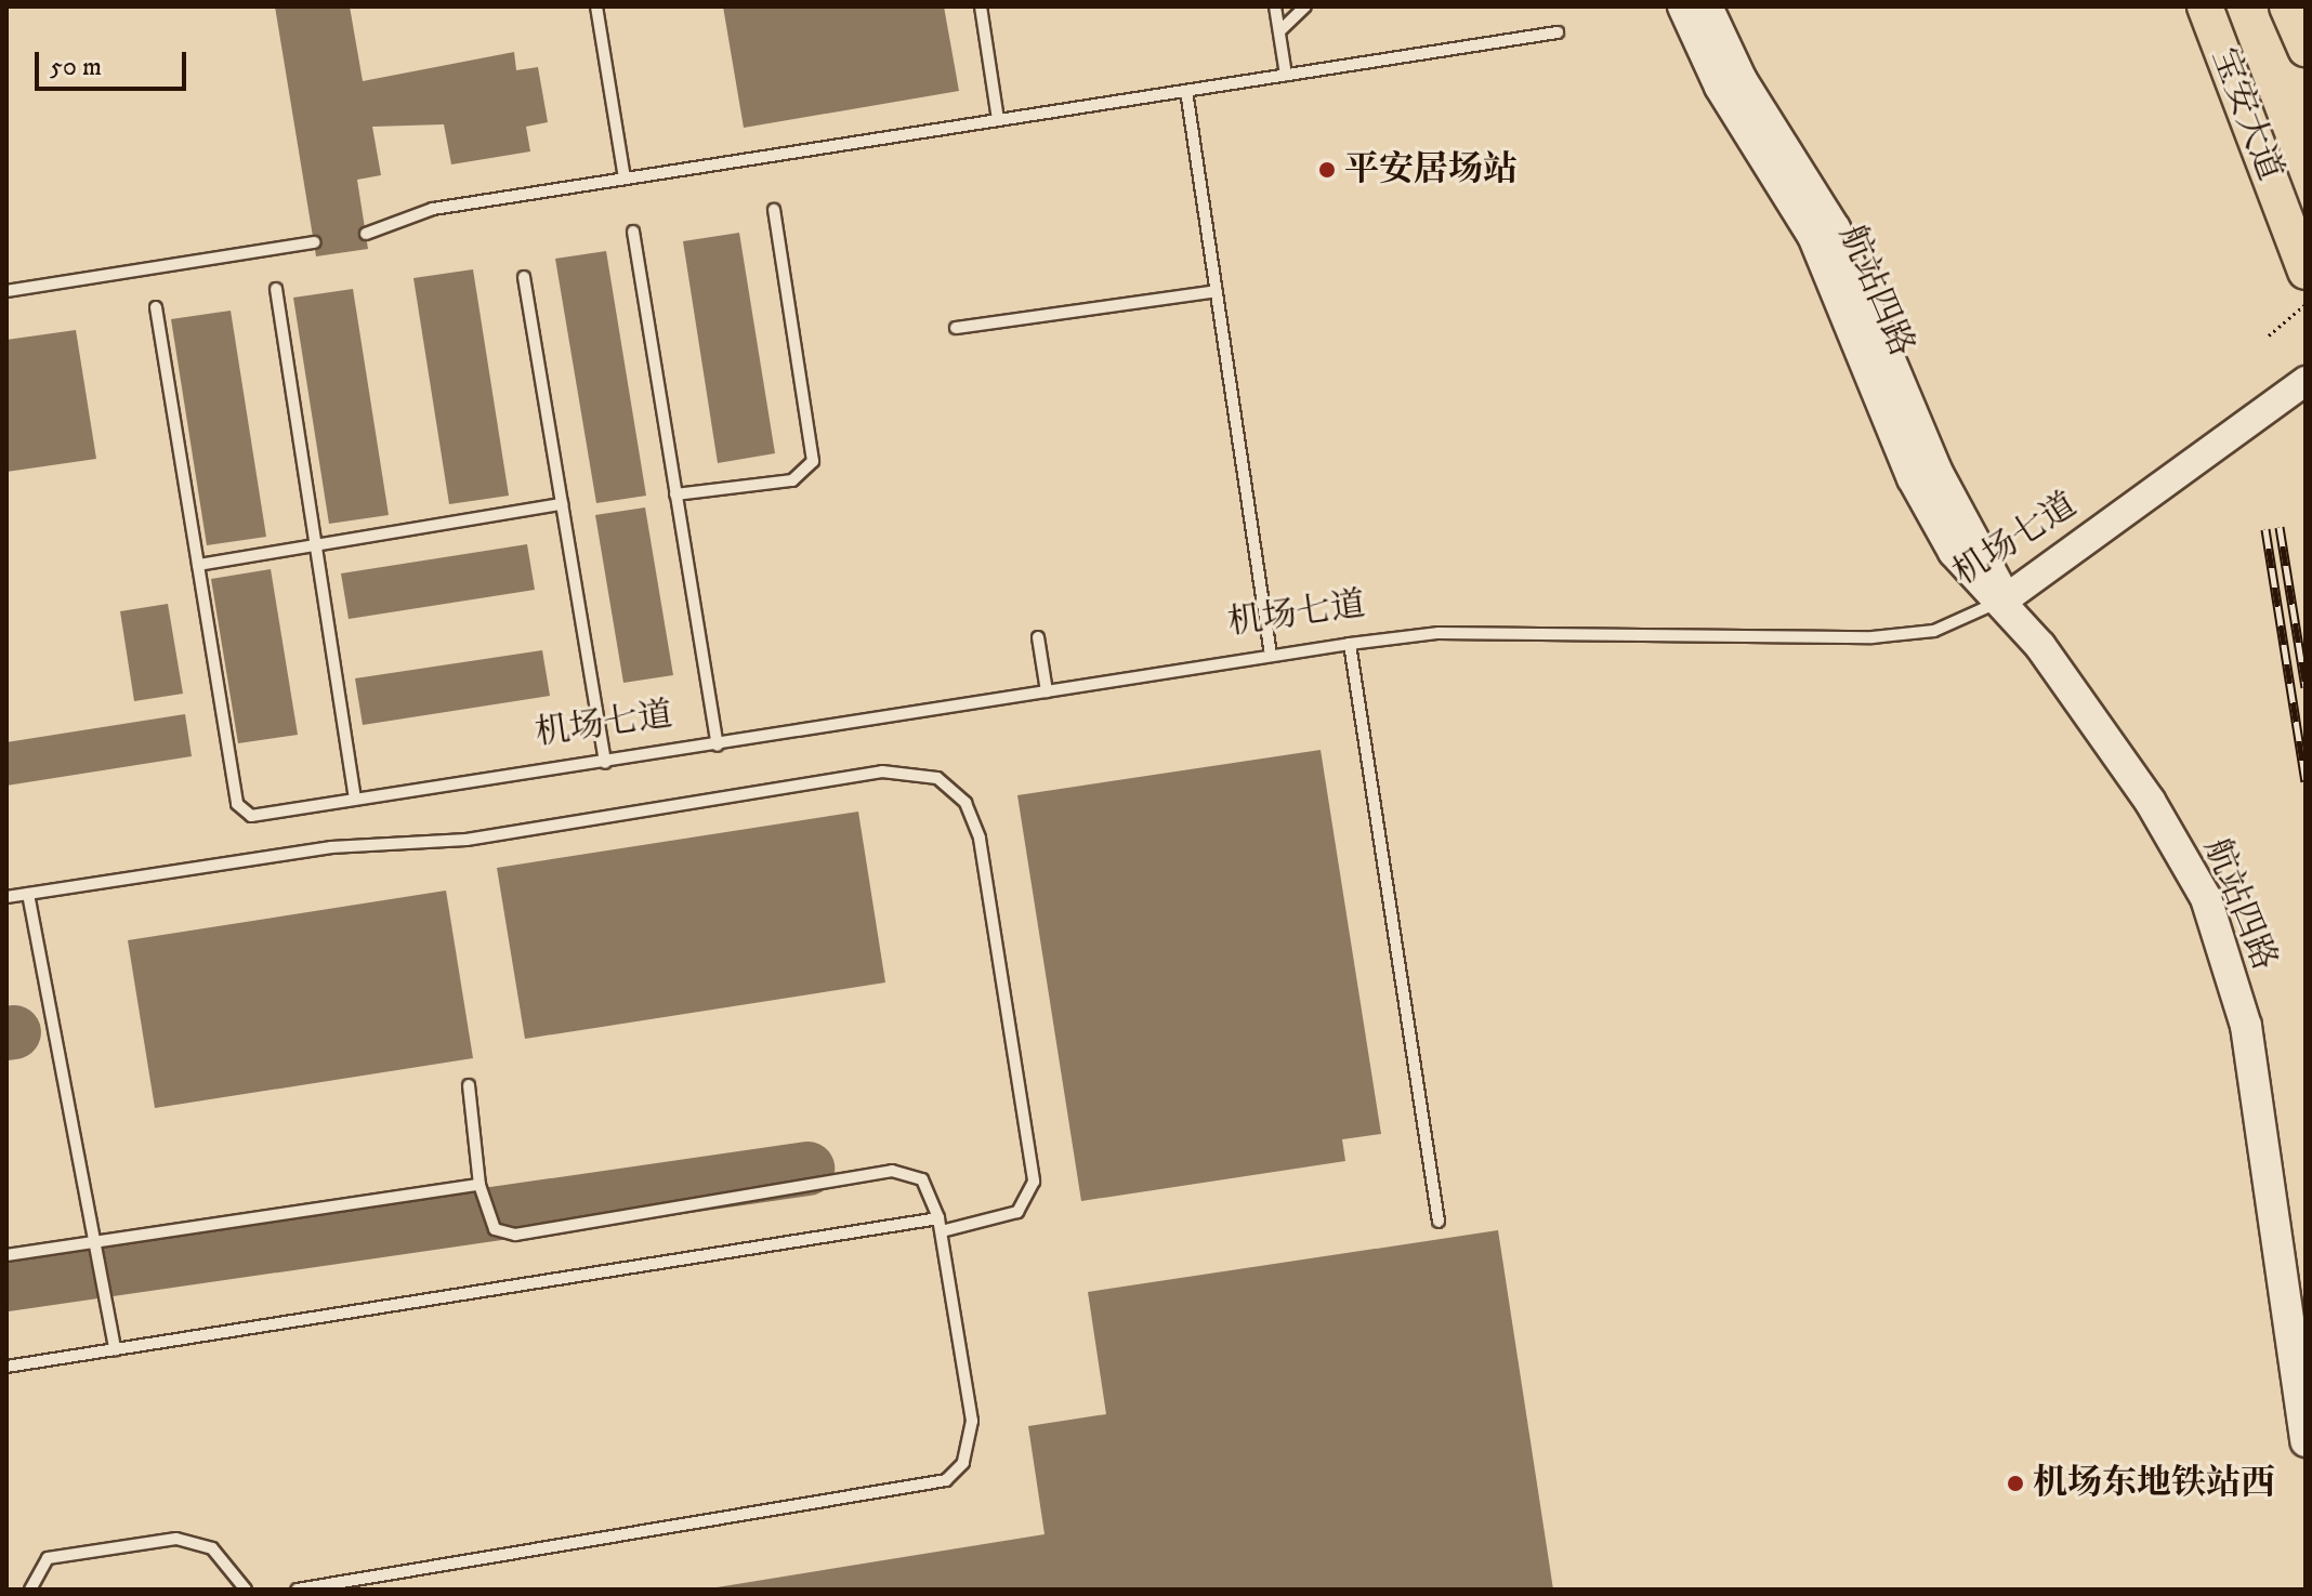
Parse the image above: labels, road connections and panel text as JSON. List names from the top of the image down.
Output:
{
  "streets": {
    "main road": ["宝安大道", "航站四路"],
    "street": ["机场七道"]
  },
  "crossings": [
    ["航站四路", "机场七道"]
  ],
  "places": ["平安居场站", "机场东地铁站西"],
  "scale_bar": "50 m"
}
